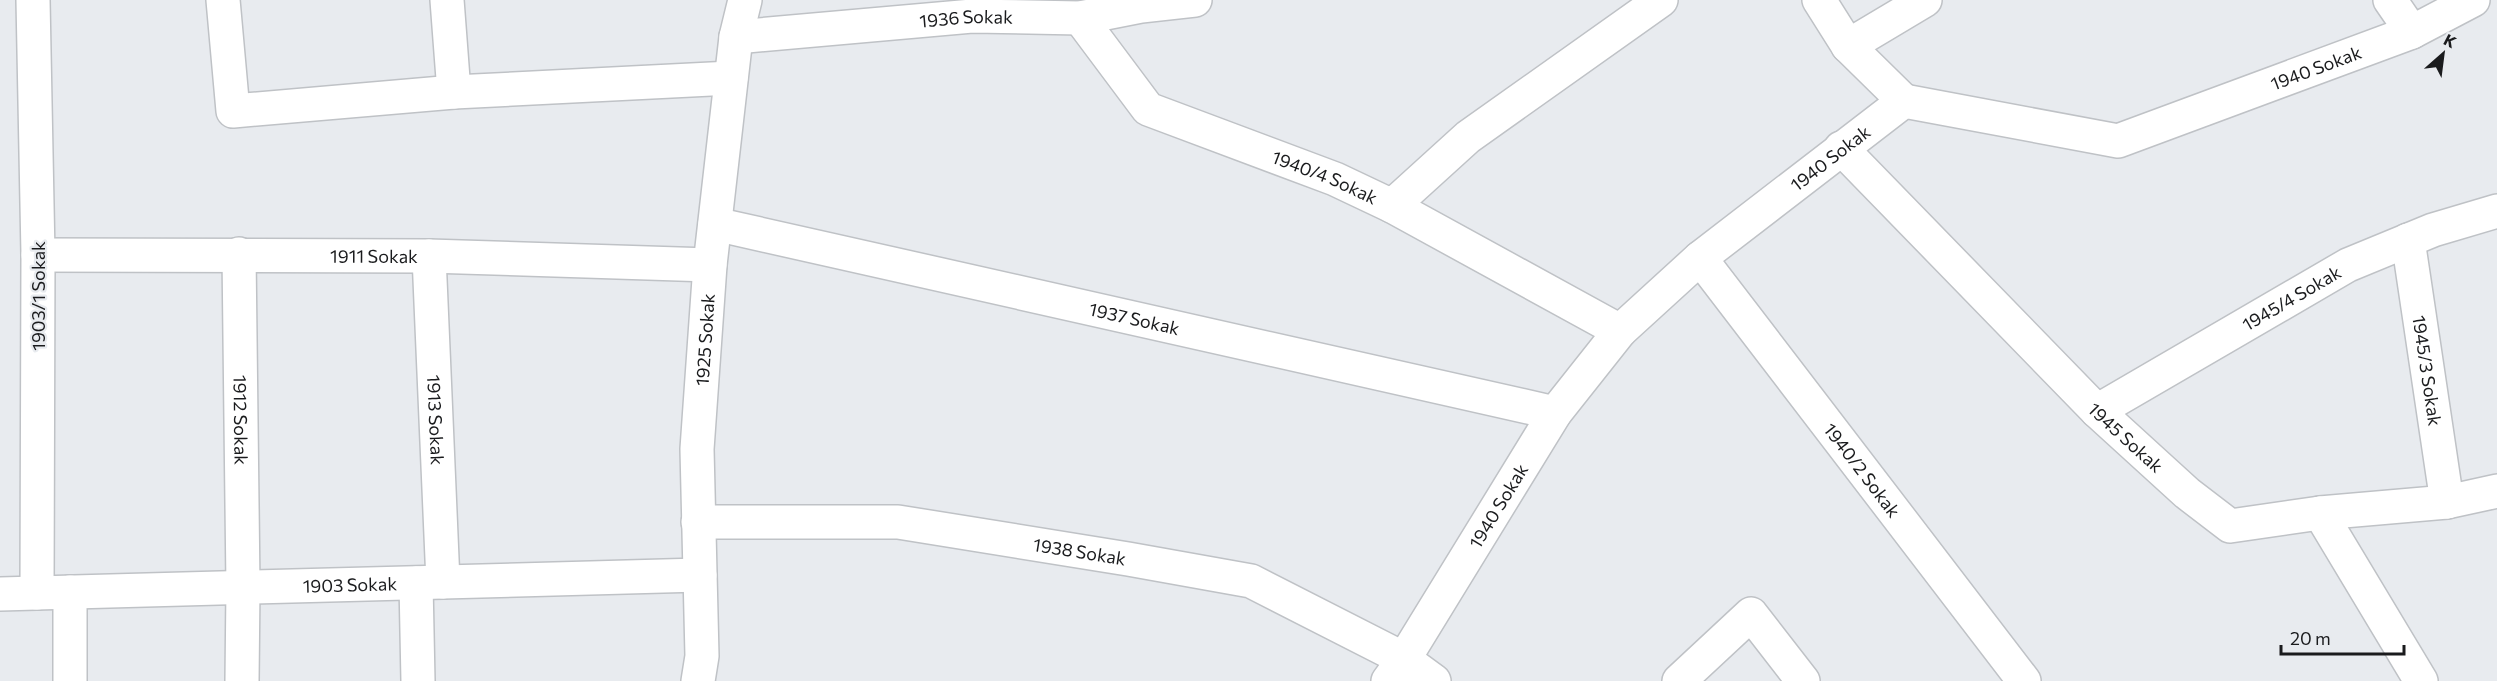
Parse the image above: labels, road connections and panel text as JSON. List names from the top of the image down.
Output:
{
  "streets": {
    "street": [
      "1936 Sokak",
      "1940 Sokak",
      "1940/4 Sokak",
      "1911 Sokak",
      "1903/1 Sokak",
      "1945/4 Sokak",
      "1937 Sokak",
      "1925 Sokak",
      "1945/3 Sokak",
      "1913 Sokak",
      "1912 Sokak",
      "1945 Sokak",
      "1940/2 Sokak",
      "1938 Sokak",
      "1903 Sokak"
    ]
  },
  "crossings": [
    ["1936 Sokak", "1940/4 Sokak"],
    ["1936 Sokak", "1925 Sokak"],
    ["1940 Sokak", "1937 Sokak"],
    ["1940 Sokak", "1945 Sokak"],
    ["1940 Sokak", "1940/2 Sokak"],
    ["1940 Sokak", "1938 Sokak"],
    ["1911 Sokak", "1903/1 Sokak"],
    ["1911 Sokak", "1925 Sokak"],
    ["1911 Sokak", "1913 Sokak"],
    ["1911 Sokak", "1912 Sokak"],
    ["1903/1 Sokak", "1903 Sokak"],
    ["1945/4 Sokak", "1945/3 Sokak"],
    ["1945/4 Sokak", "1945 Sokak"],
    ["1937 Sokak", "1925 Sokak"],
    ["1925 Sokak", "1938 Sokak"],
    ["1925 Sokak", "1903 Sokak"],
    ["1945/3 Sokak", "1945 Sokak"],
    ["1913 Sokak", "1903 Sokak"],
    ["1912 Sokak", "1903 Sokak"]
  ],
  "scale_bar": "20 m",
  "north": "top right"
}
